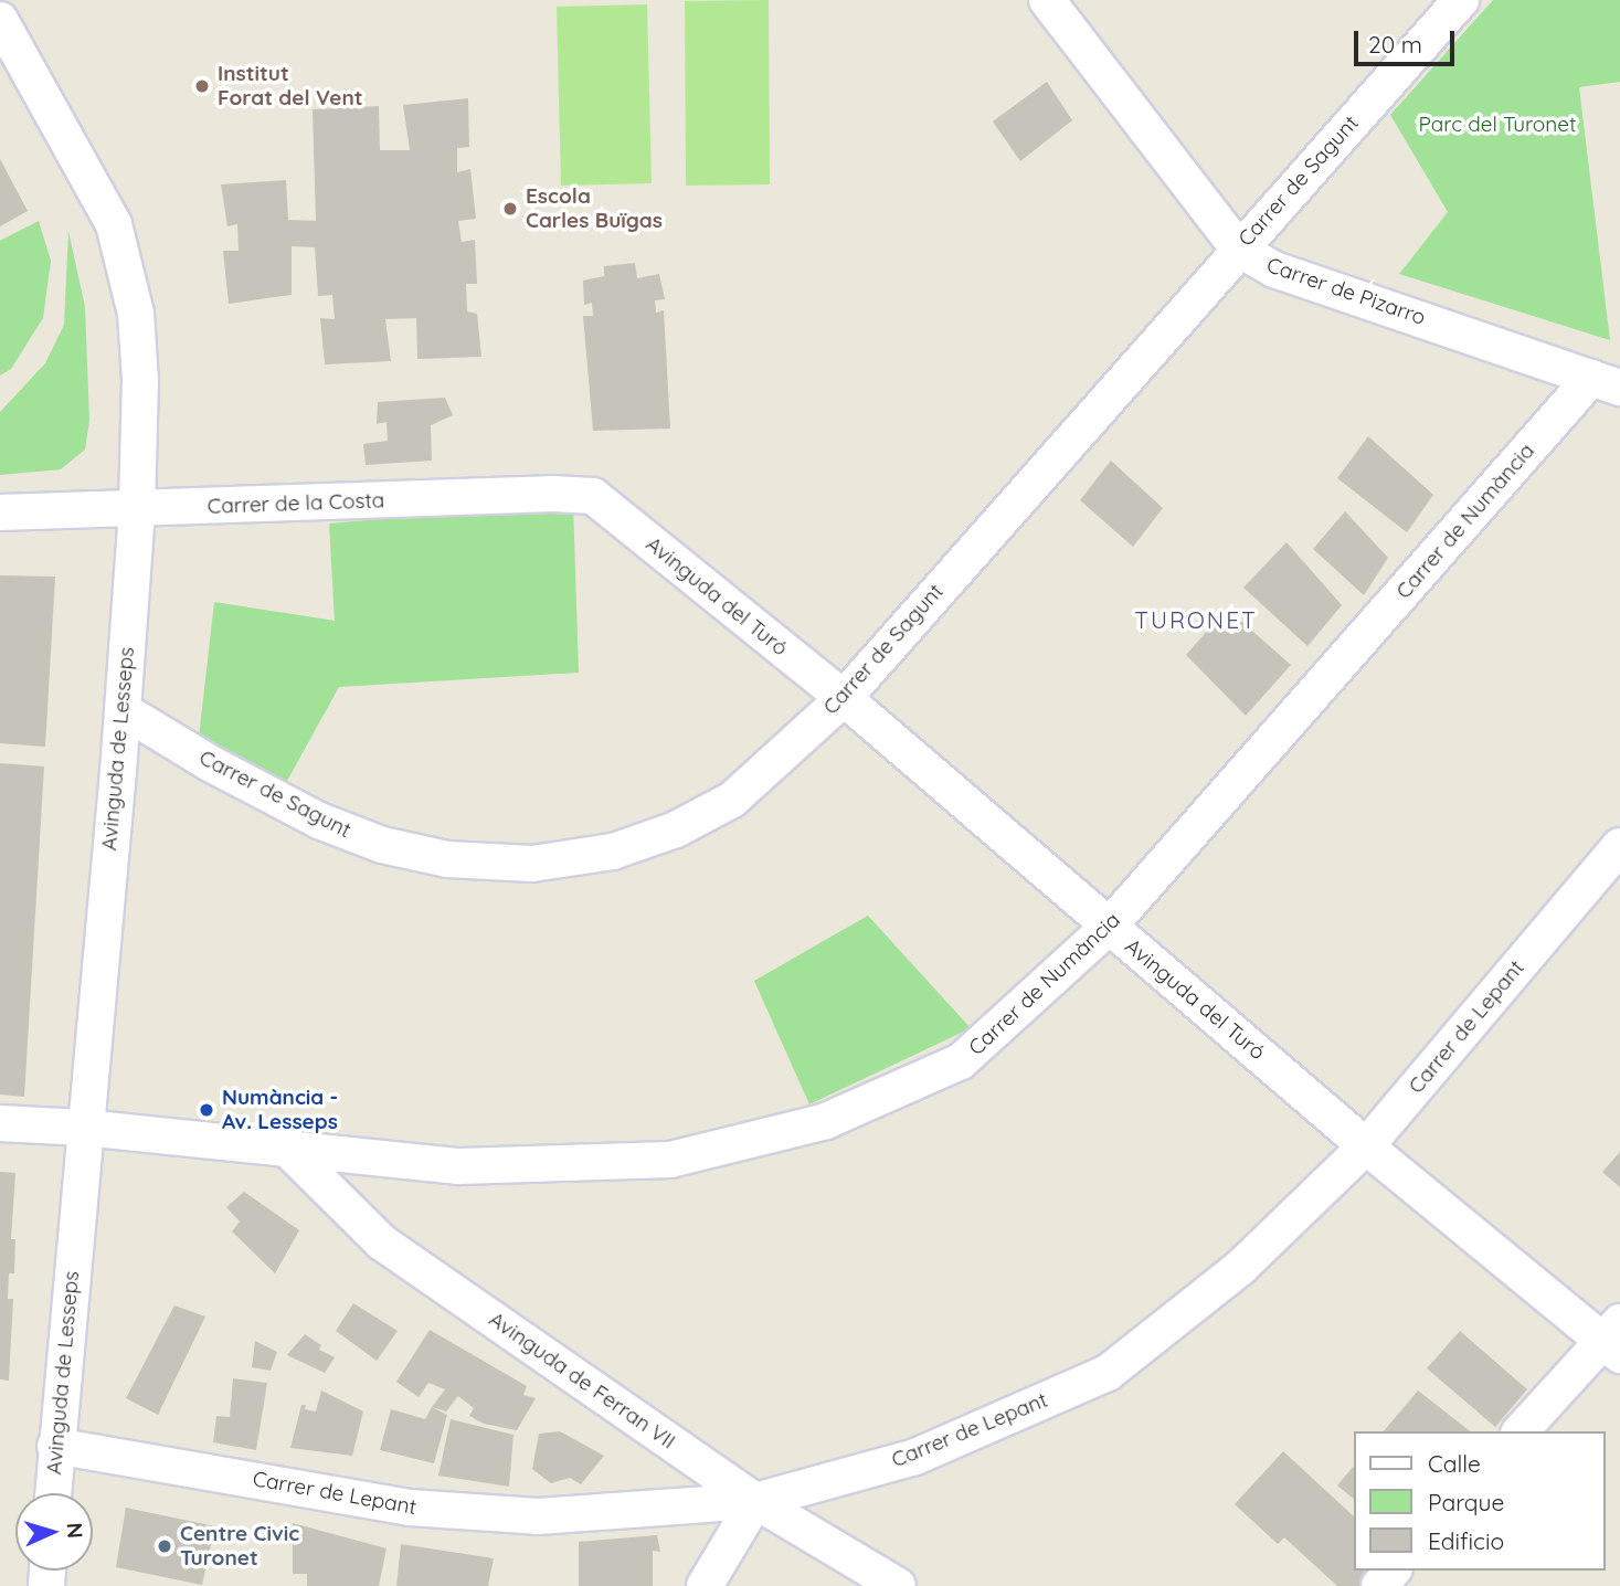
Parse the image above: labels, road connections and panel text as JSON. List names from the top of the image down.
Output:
{
  "streets": {
    "street": [
      "Carrer de Sagunt",
      "Carrer de Pizarro",
      "Carrer de la Costa",
      "Carrer de Numància",
      "Avinguda del Turó",
      "Avinguda de Lesseps",
      "Carrer de Lepant",
      "Avinguda de Ferran VII"
    ]
  },
  "crossings": [
    ["Carrer de Sagunt", "Carrer de Pizarro"],
    ["Carrer de Sagunt", "Avinguda del Turó"],
    ["Carrer de Sagunt", "Avinguda de Lesseps"],
    ["Carrer de Pizarro", "Carrer de Numància"],
    ["Carrer de la Costa", "Avinguda del Turó"],
    ["Carrer de la Costa", "Avinguda de Lesseps"],
    ["Carrer de Numància", "Avinguda del Turó"],
    ["Carrer de Numància", "Avinguda de Lesseps"],
    ["Carrer de Numància", "Avinguda de Ferran VII"],
    ["Avinguda del Turó", "Carrer de Lepant"],
    ["Avinguda de Lesseps", "Carrer de Lepant"],
    ["Carrer de Lepant", "Avinguda de Ferran VII"]
  ],
  "districts": ["TURONET"],
  "parks": ["Parc del Turonet"],
  "places": [
    "Institut Forat del Vent",
    "Escola Carles Buïgas",
    "Numància - Av. Lesseps",
    "Centre Civic Turonet"
  ],
  "legend": ["Calle", "Parque", "Edificio"],
  "scale_bar": "20 m",
  "north": "right"
}
